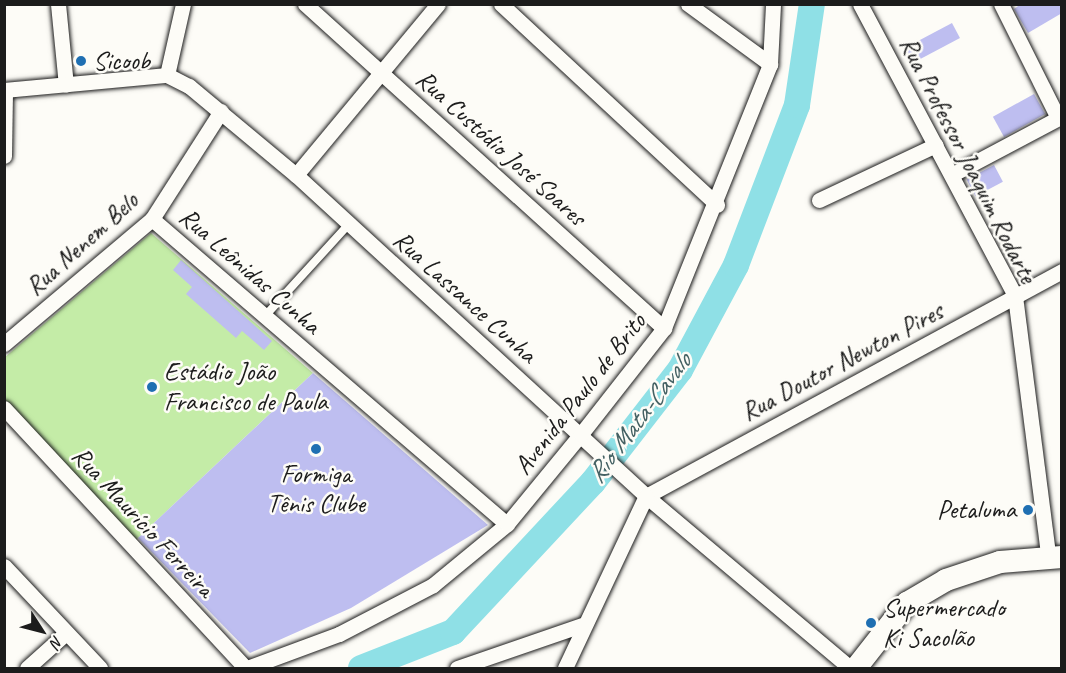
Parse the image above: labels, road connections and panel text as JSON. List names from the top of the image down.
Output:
{
  "streets": {
    "street": [
      "Rua Custódio José Soares",
      "Rua Professor Joaquim Rodarte",
      "Rua Nenem Belo",
      "Rua Leônidas Cunha",
      "Rua Lassance Cunha",
      "Rua Doutor Newton Pires",
      "Avenida Paulo de Brito",
      "Rua Maurício Ferreira"
    ]
  },
  "crossings": [
    ["Rua Custódio José Soares", "Avenida Paulo de Brito"],
    ["Rua Professor Joaquim Rodarte", "Rua Doutor Newton Pires"],
    ["Rua Nenem Belo", "Rua Leônidas Cunha"],
    ["Rua Nenem Belo", "Rua Lassance Cunha"],
    ["Rua Leônidas Cunha", "Avenida Paulo de Brito"],
    ["Rua Lassance Cunha", "Rua Doutor Newton Pires"],
    ["Rua Lassance Cunha", "Avenida Paulo de Brito"],
    ["Avenida Paulo de Brito", "Rua Maurício Ferreira"]
  ],
  "water": ["Rio Mata-Cavalo"],
  "places": [
    "Sicoob",
    "Estádio João Francisco de Paula",
    "Formiga Tênis Clube",
    "Petaluma",
    "Supermercado Ki Sacolão"
  ],
  "north": "bottom right"
}
